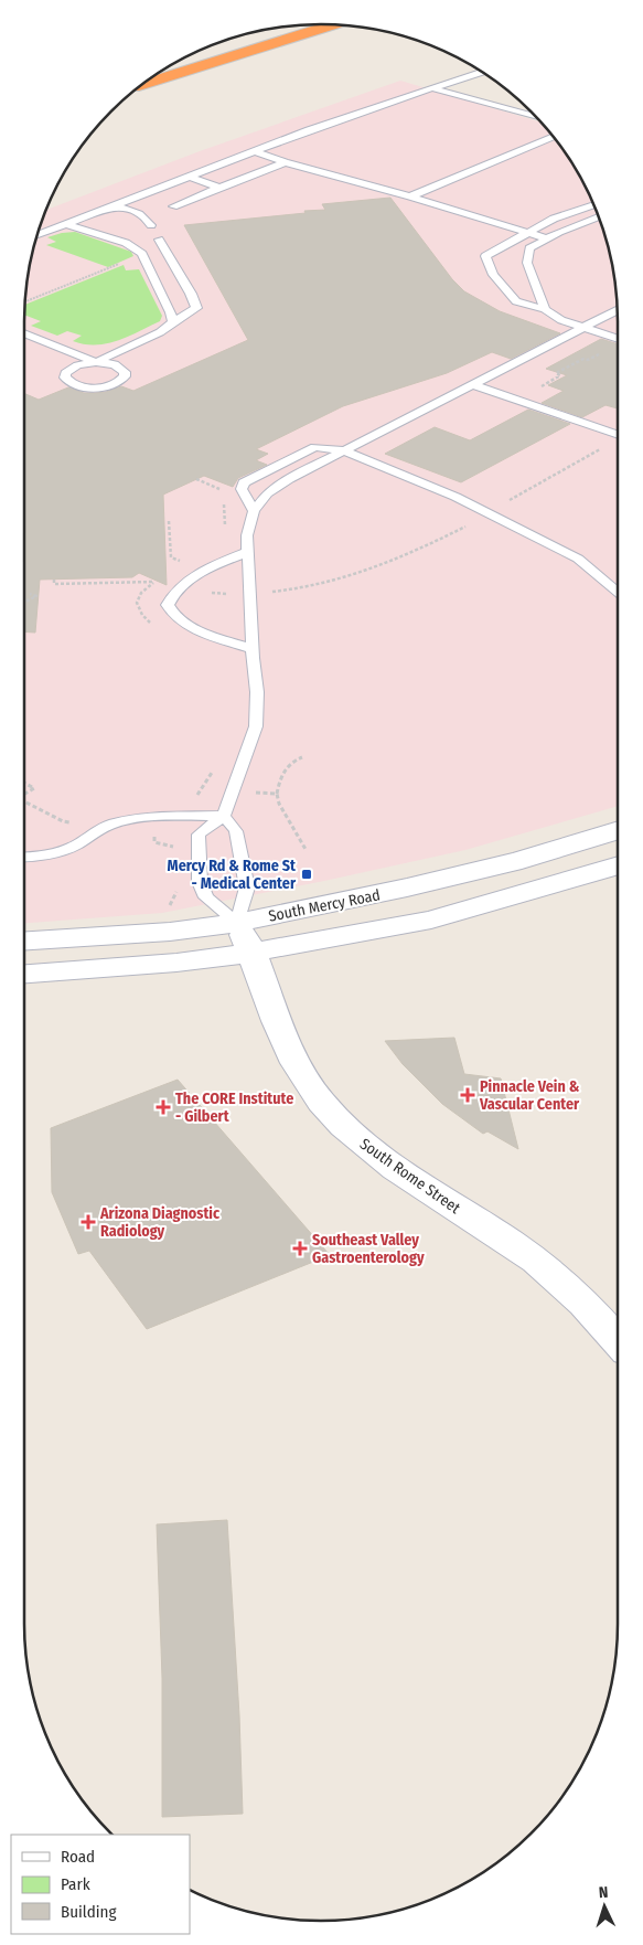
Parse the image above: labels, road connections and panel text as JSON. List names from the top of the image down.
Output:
{
  "streets": {
    "main road": ["South Mercy Road", "South Rome Street"]
  },
  "crossings": [
    ["South Mercy Road", "South Rome Street"]
  ],
  "places": {
    "transit": ["Mercy Rd & Rome St - Medical Center"],
    "health": [
      "Pinnacle Vein & Vascular Center",
      "The CORE Institute - Gilbert",
      "Arizona Diagnostic Radiology",
      "Southeast Valley Gastroenterology"
    ]
  },
  "legend": ["Road", "Park", "Building"],
  "north": "top"
}
